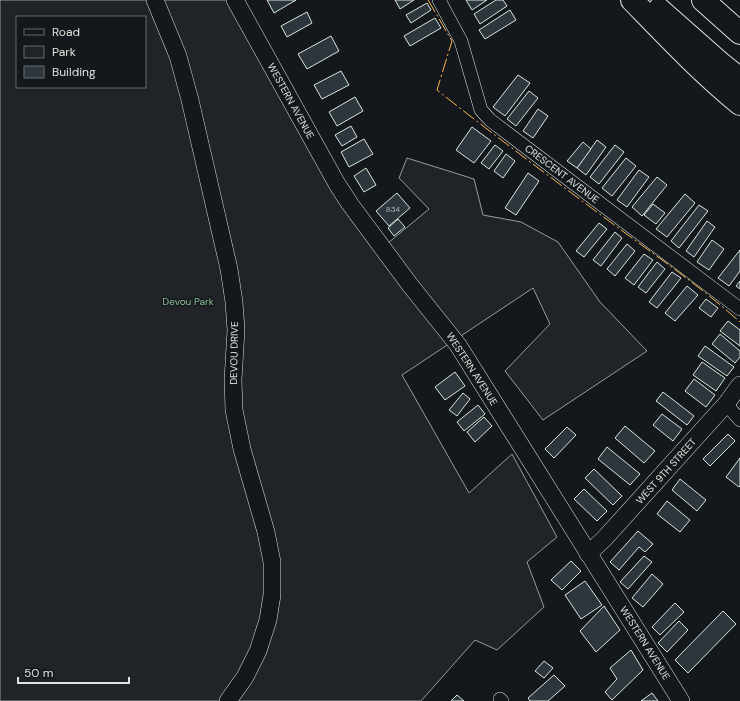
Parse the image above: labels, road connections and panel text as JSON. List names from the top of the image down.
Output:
{
  "streets": {
    "street": [
      "WESTERN AVENUE",
      "CRESCENT AVENUE",
      "DEVOU DRIVE",
      "WEST 9TH STREET"
    ]
  },
  "crossings": [
    ["WESTERN AVENUE", "WEST 9TH STREET"]
  ],
  "parks": ["Devou Park"],
  "house_numbers": ["834"],
  "legend": ["Road", "Park", "Building"],
  "scale_bar": "50 m"
}
